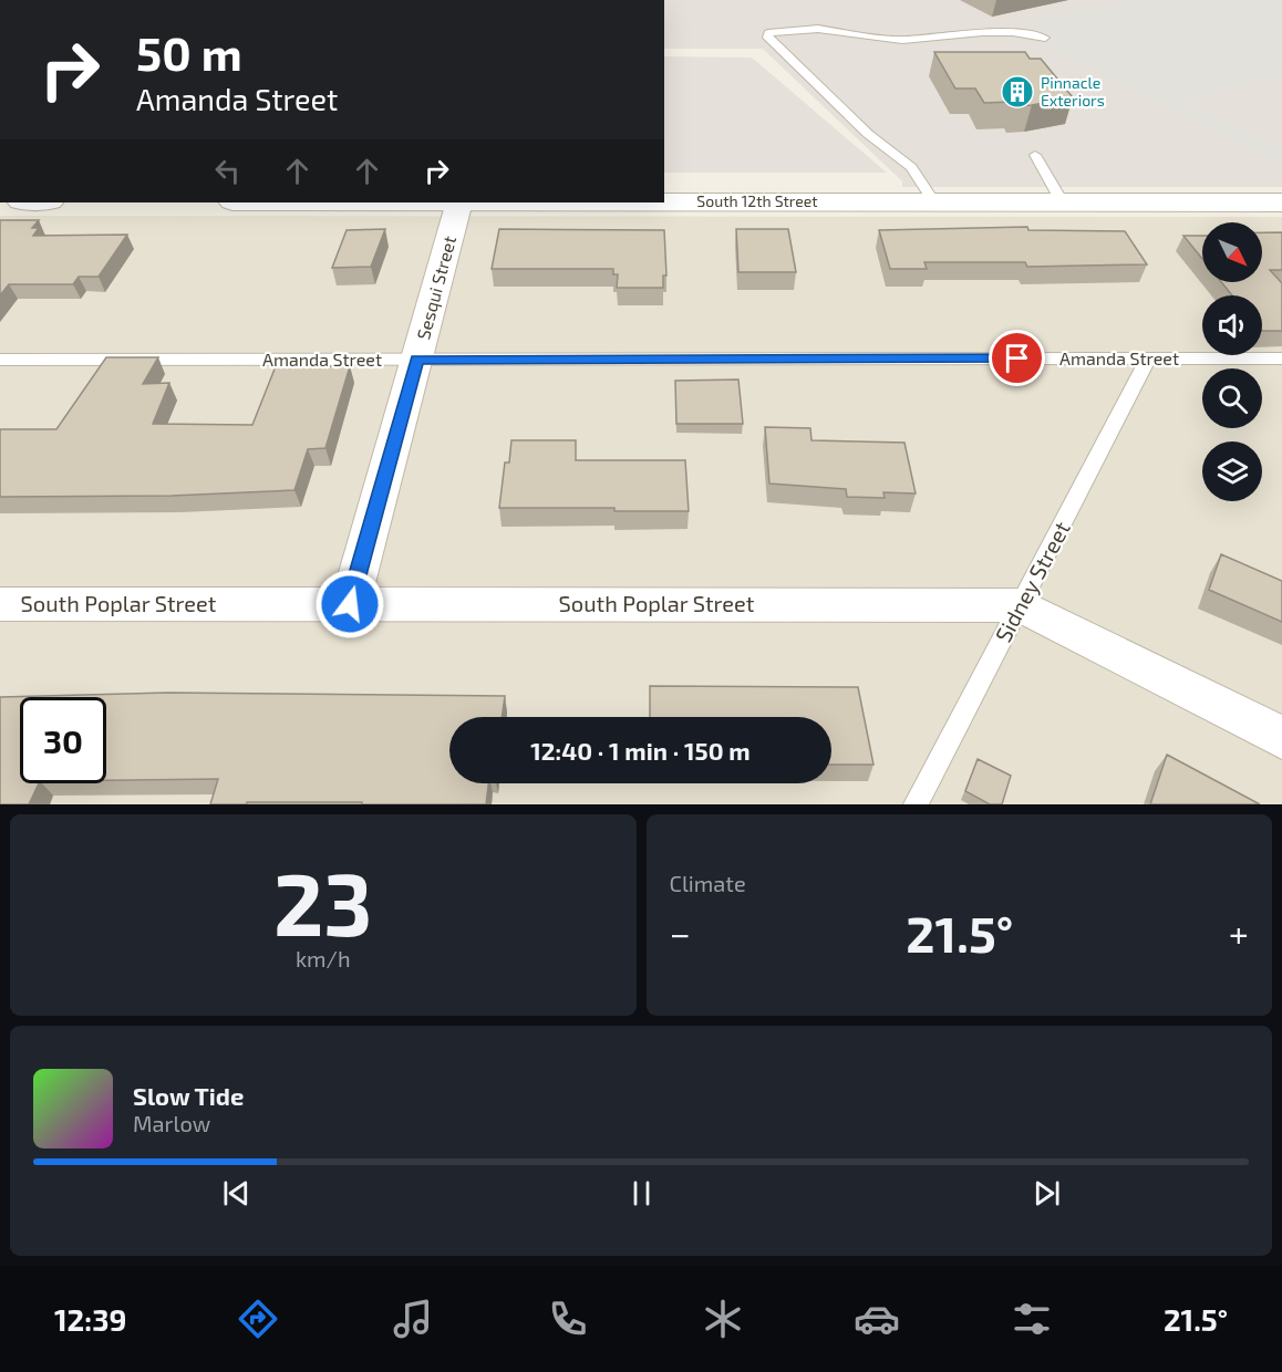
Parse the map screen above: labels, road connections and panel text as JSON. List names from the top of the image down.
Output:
{
  "streets": {
    "street": ["South 12th Street", "Sesqui Street", "South Poplar Street"],
    "lane": ["Amanda Street", "Sidney Street"]
  },
  "crossings": [
    ["Sesqui Street", "Amanda Street"],
    ["Sesqui Street", "South Poplar Street"],
    ["Amanda Street", "Sidney Street"],
    ["Sidney Street", "South Poplar Street"]
  ],
  "places": {
    "building": ["Pinnacle Exteriors"]
  },
  "north": "bottom right",
  "page": {
    "turn": ["50 m", "Amanda Street"],
    "limit": "30",
    "trip": "12:40 · 1 min · 150 m",
    "tile": [
      ["23", "km/h"],
      "Climate"
    ],
    "heat": ["−", "21.5°", "+"],
    "song": ["Slow Tide", "Marlow"],
    "tabs": ["12:39", "21.5°"]
  }
}
